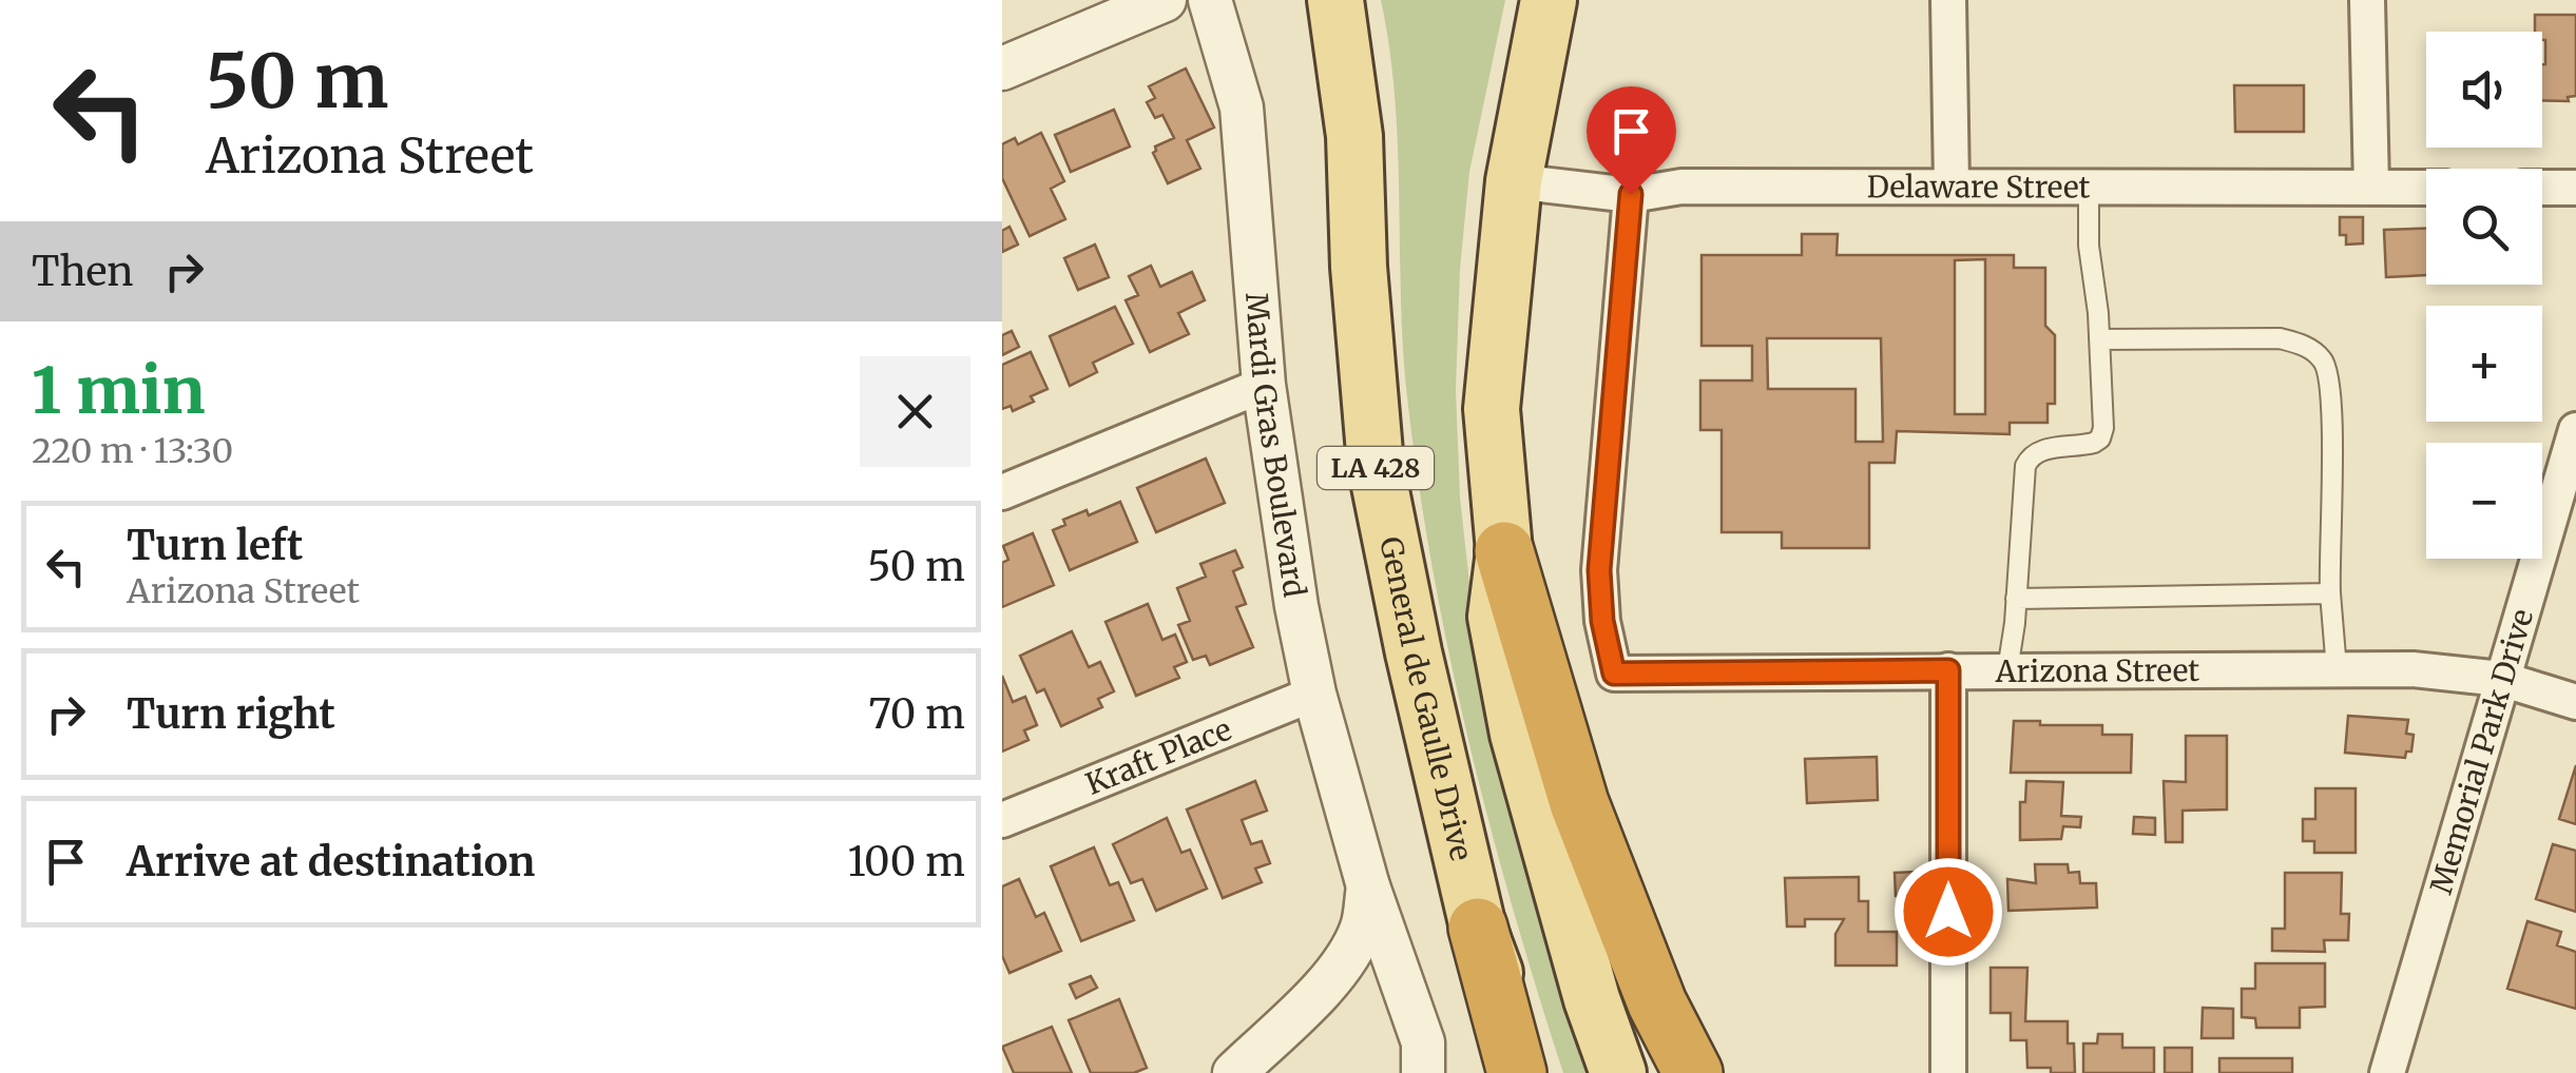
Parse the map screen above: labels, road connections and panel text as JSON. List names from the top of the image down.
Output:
{
  "streets": {
    "main road": ["LA 428", "General de Gaulle Drive"],
    "street": [
      "Delaware Street",
      "Mardi Gras Boulevard",
      "Arizona Street",
      "Memorial Park Drive",
      "Kraft Place"
    ]
  },
  "crossings": [
    ["Delaware Street", "Arizona Street"],
    ["Mardi Gras Boulevard", "Kraft Place"],
    ["Arizona Street", "Memorial Park Drive"]
  ],
  "page": {
    "turn": ["50 m", "Arizona Street"],
    "map_buttons": ["+", "−"],
    "then": "Then",
    "heading": ["1 min", "220 m · 13:30"],
    "list": [
      {
        "name": "Turn left",
        "note": "Arizona Street",
        "value": "50 m"
      },
      {
        "name": "Turn right",
        "value": "70 m"
      },
      {
        "name": "Arrive at destination",
        "value": "100 m"
      }
    ]
  }
}
